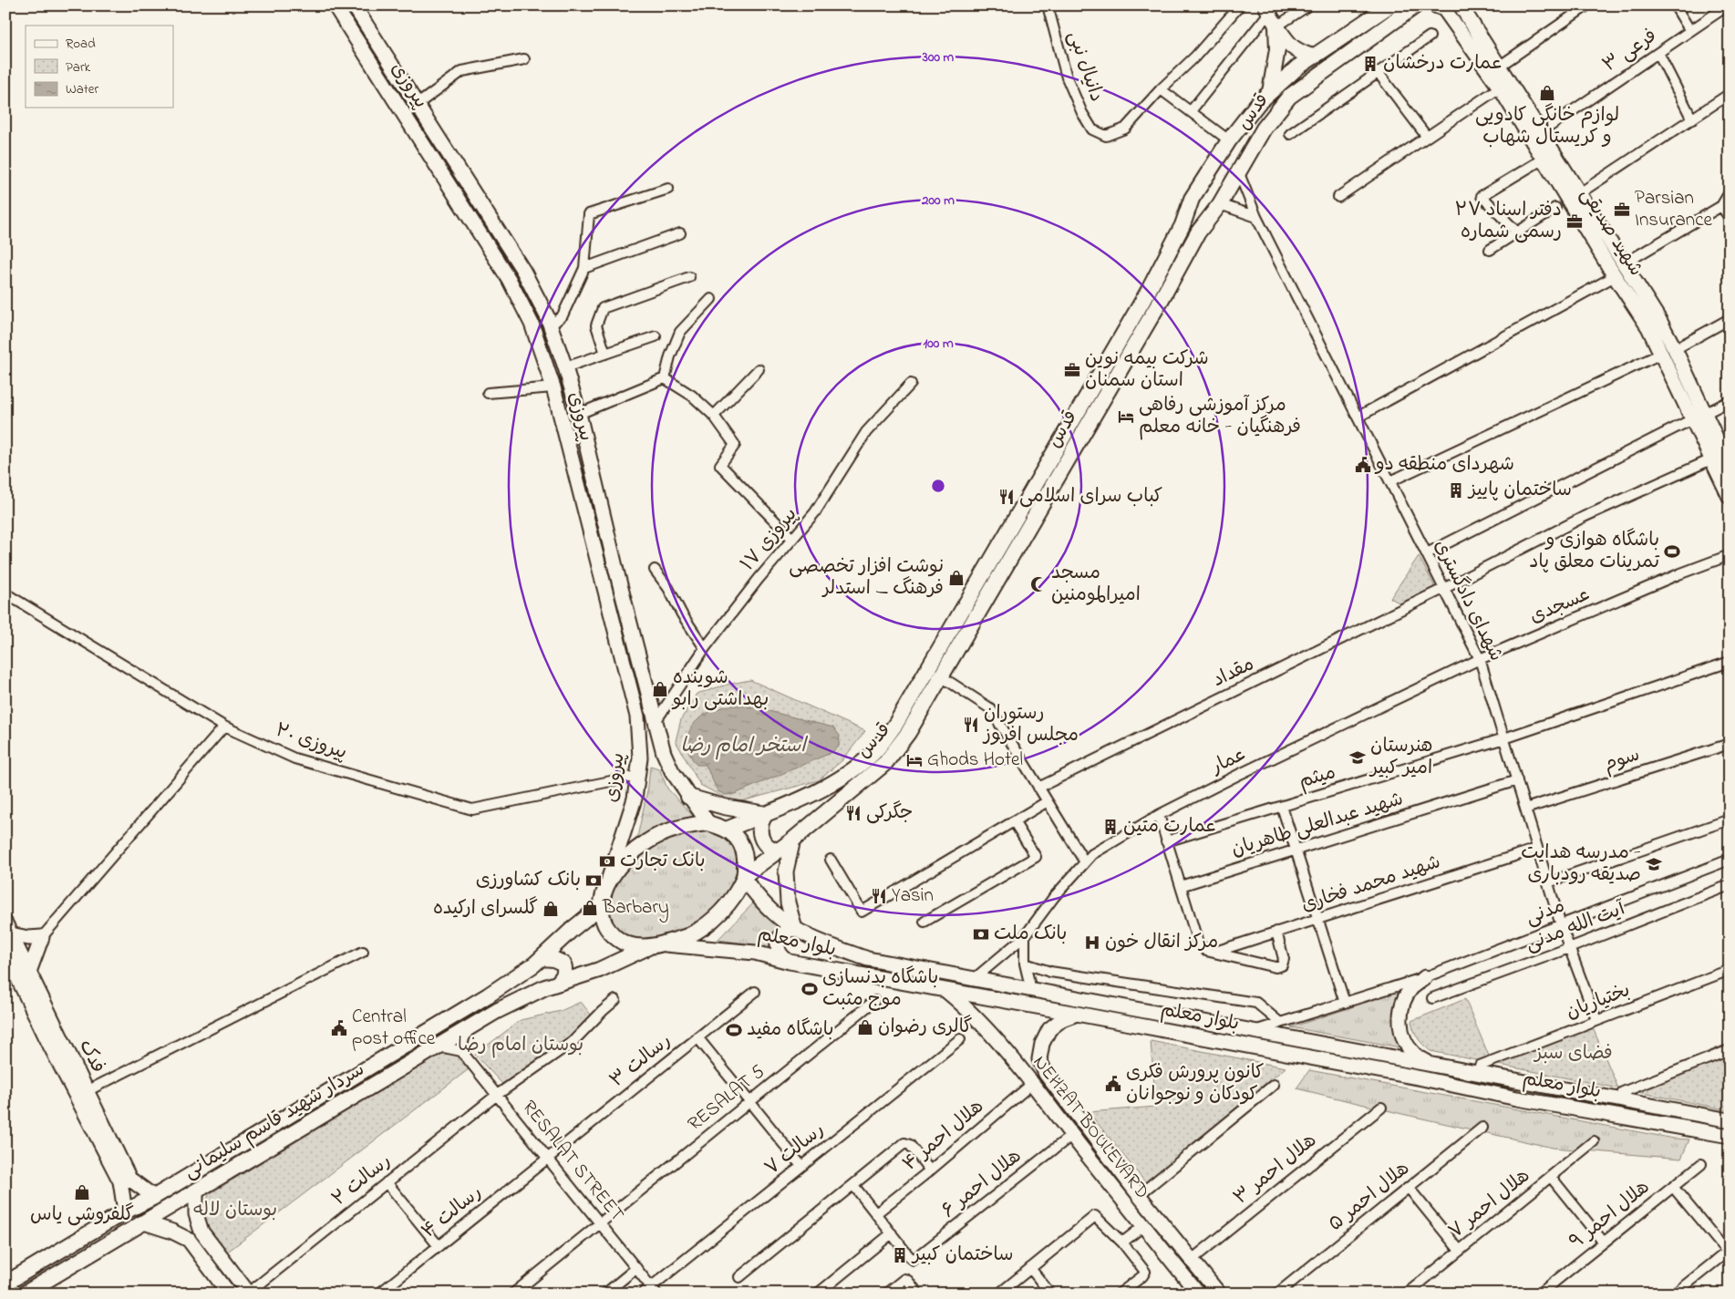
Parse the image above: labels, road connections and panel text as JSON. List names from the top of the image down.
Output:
{
  "streets": {
    "main road": [
      "پیروزی",
      "قدس",
      "شهید صدیقی",
      "بلوار معلم",
      "فدک",
      "سردار شهید قاسم سلیمانی",
      "NEHZAT BOULEVARD"
    ],
    "street": [
      "فرعی ۳",
      "دانیال نبی",
      "پیروزی ۱۷",
      "شهدای دادگستری",
      "عسجدی",
      "مقداد",
      "پیروزی ۲۰",
      "سوم",
      "عمار",
      "میثم",
      "شهید عبدالعلی طاهریان",
      "شهید محمد فخاری",
      "مدنی",
      "آیت الله مدنی",
      "بختیاریان",
      "رسالت ۳",
      "RESALAT 5",
      "هلال احمر ۴",
      "رسالت ۷",
      "RESALAT STREET",
      "هلال احمر ۳",
      "رسالت ۲",
      "هلال احمر ۶",
      "هلال احمر ۵",
      "هلال احمر ۷",
      "رسالت ۴",
      "هلال احمر ۹"
    ]
  },
  "crossings": [
    ["پیروزی", "قدس"],
    ["پیروزی", "پیروزی ۱۷"],
    ["پیروزی", "پیروزی ۲۰"],
    ["پیروزی", "بلوار معلم"],
    ["پیروزی", "سردار شهید قاسم سلیمانی"],
    ["قدس", "شهدای دادگستری"],
    ["قدس", "بلوار معلم"],
    ["قدس", "سردار شهید قاسم سلیمانی"],
    ["شهید صدیقی", "مقداد"],
    ["شهدای دادگستری", "عسجدی"],
    ["شهدای دادگستری", "مقداد"],
    ["شهدای دادگستری", "سوم"],
    ["شهدای دادگستری", "عمار"],
    ["شهدای دادگستری", "میثم"],
    ["شهدای دادگستری", "شهید عبدالعلی طاهریان"],
    ["شهدای دادگستری", "شهید محمد فخاری"],
    ["شهدای دادگستری", "مدنی"],
    ["شهدای دادگستری", "آیت الله مدنی"],
    ["شهدای دادگستری", "بختیاریان"],
    ["عسجدی", "عمار"],
    ["عمار", "بلوار معلم"],
    ["مدنی", "بلوار معلم"],
    ["بلوار معلم", "سردار شهید قاسم سلیمانی"],
    ["بلوار معلم", "NEHZAT BOULEVARD"],
    ["رسالت ۳", "RESALAT STREET"],
    ["رسالت ۳", "رسالت ۴"],
    ["RESALAT 5", "RESALAT STREET"],
    ["NEHZAT BOULEVARD", "هلال احمر ۴"],
    ["NEHZAT BOULEVARD", "هلال احمر ۳"],
    ["NEHZAT BOULEVARD", "هلال احمر ۶"],
    ["رسالت ۷", "RESALAT STREET"],
    ["RESALAT STREET", "رسالت ۲"],
    ["RESALAT STREET", "رسالت ۴"]
  ],
  "water": ["استخر امام رضا"],
  "parks": ["بوستان امام رضا", "فضای سبز", "بوستان لاله"],
  "places": {
    "building": [
      "عمارت درخشان",
      "ساختمان پاییز",
      "عمارت متین",
      "ساختمان کبیر"
    ],
    "shop": [
      "لوازم خانگی کادویی و کریستال شهاب",
      "نوشت افزار تخصصی فرهنگ _ استدلر",
      "شوینده بهداشتی رابو",
      "Barbary",
      "گلسرای ارکیده",
      "گالری رضوان",
      "گلفروشی یاس"
    ],
    "office": ["Parsian Insurance", "۲۷ دفتر اسناد رسمی شماره", "شرکت بیمه نوین استان سمنان"],
    "hotel": ["مرکز آموزشی رفاهی فرهنگیان - خانه معلم", "Ghods Hotel"],
    "public building": ["شهردای منطقه دو", "Central post office", "کانون پرورش فکری کودکان و نوجوانان"],
    "restaurant": [
      "کباب سرای اسلامی",
      "رستوران مجلس افروز",
      "جگرکی",
      "Yasin"
    ],
    "sports": ["باشگاه هوازی و تمرینات معلق پاد", "باشگاه بدنسازی موج مثبت", "باشگاه مفید"],
    "mosque": ["مسجد امیرالمومنین"],
    "school or university": ["هنرستان امیر کبیر", "مدرسه هدایت - صدیقه رودباری"],
    "bank": ["بانک تجارت", "بانک کشاورزی", "بانک ملت"],
    "hospital": ["مرکز انقال خون"]
  },
  "legend": ["Road", "Park", "Water"],
  "rings": ["300 m", "200 m", "100 m"]
}
